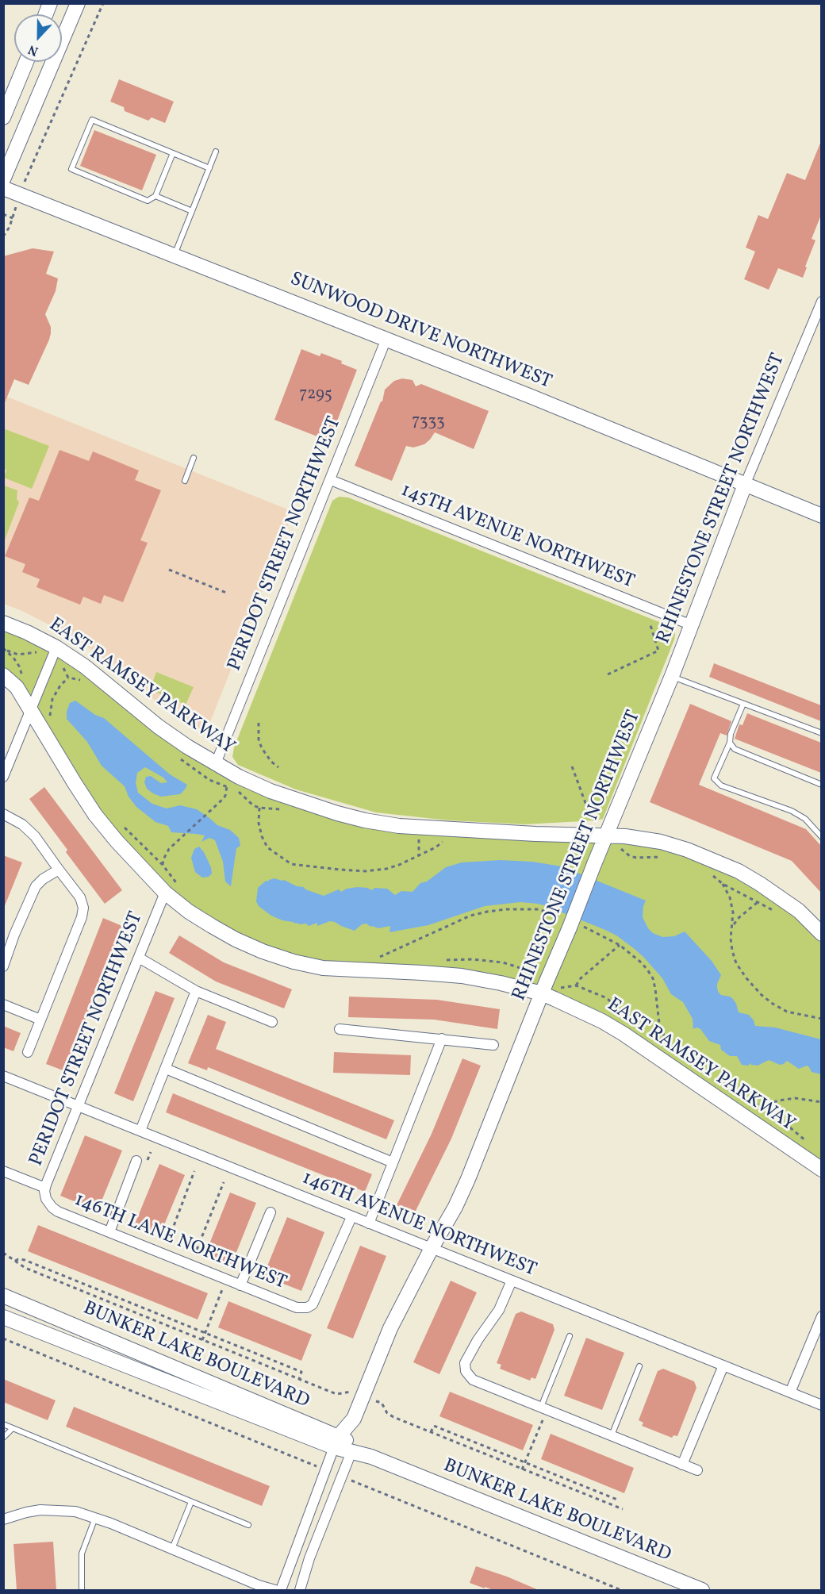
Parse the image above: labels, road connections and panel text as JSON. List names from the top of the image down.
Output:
{
  "streets": {
    "street": [
      "SUNWOOD DRIVE NORTHWEST",
      "RHINESTONE STREET NORTHWEST",
      "145TH AVENUE NORTHWEST",
      "PERIDOT STREET NORTHWEST",
      "EAST RAMSEY PARKWAY",
      "146TH AVENUE NORTHWEST",
      "146TH LANE NORTHWEST",
      "BUNKER LAKE BOULEVARD"
    ]
  },
  "crossings": [
    ["SUNWOOD DRIVE NORTHWEST", "RHINESTONE STREET NORTHWEST"],
    ["SUNWOOD DRIVE NORTHWEST", "PERIDOT STREET NORTHWEST"],
    ["RHINESTONE STREET NORTHWEST", "145TH AVENUE NORTHWEST"],
    ["RHINESTONE STREET NORTHWEST", "EAST RAMSEY PARKWAY"],
    ["RHINESTONE STREET NORTHWEST", "146TH AVENUE NORTHWEST"],
    ["RHINESTONE STREET NORTHWEST", "BUNKER LAKE BOULEVARD"],
    ["145TH AVENUE NORTHWEST", "PERIDOT STREET NORTHWEST"],
    ["PERIDOT STREET NORTHWEST", "EAST RAMSEY PARKWAY"],
    ["PERIDOT STREET NORTHWEST", "146TH AVENUE NORTHWEST"],
    ["PERIDOT STREET NORTHWEST", "146TH LANE NORTHWEST"],
    ["146TH AVENUE NORTHWEST", "146TH LANE NORTHWEST"]
  ],
  "house_numbers": ["7295", "7333"],
  "north": "bottom"
}
